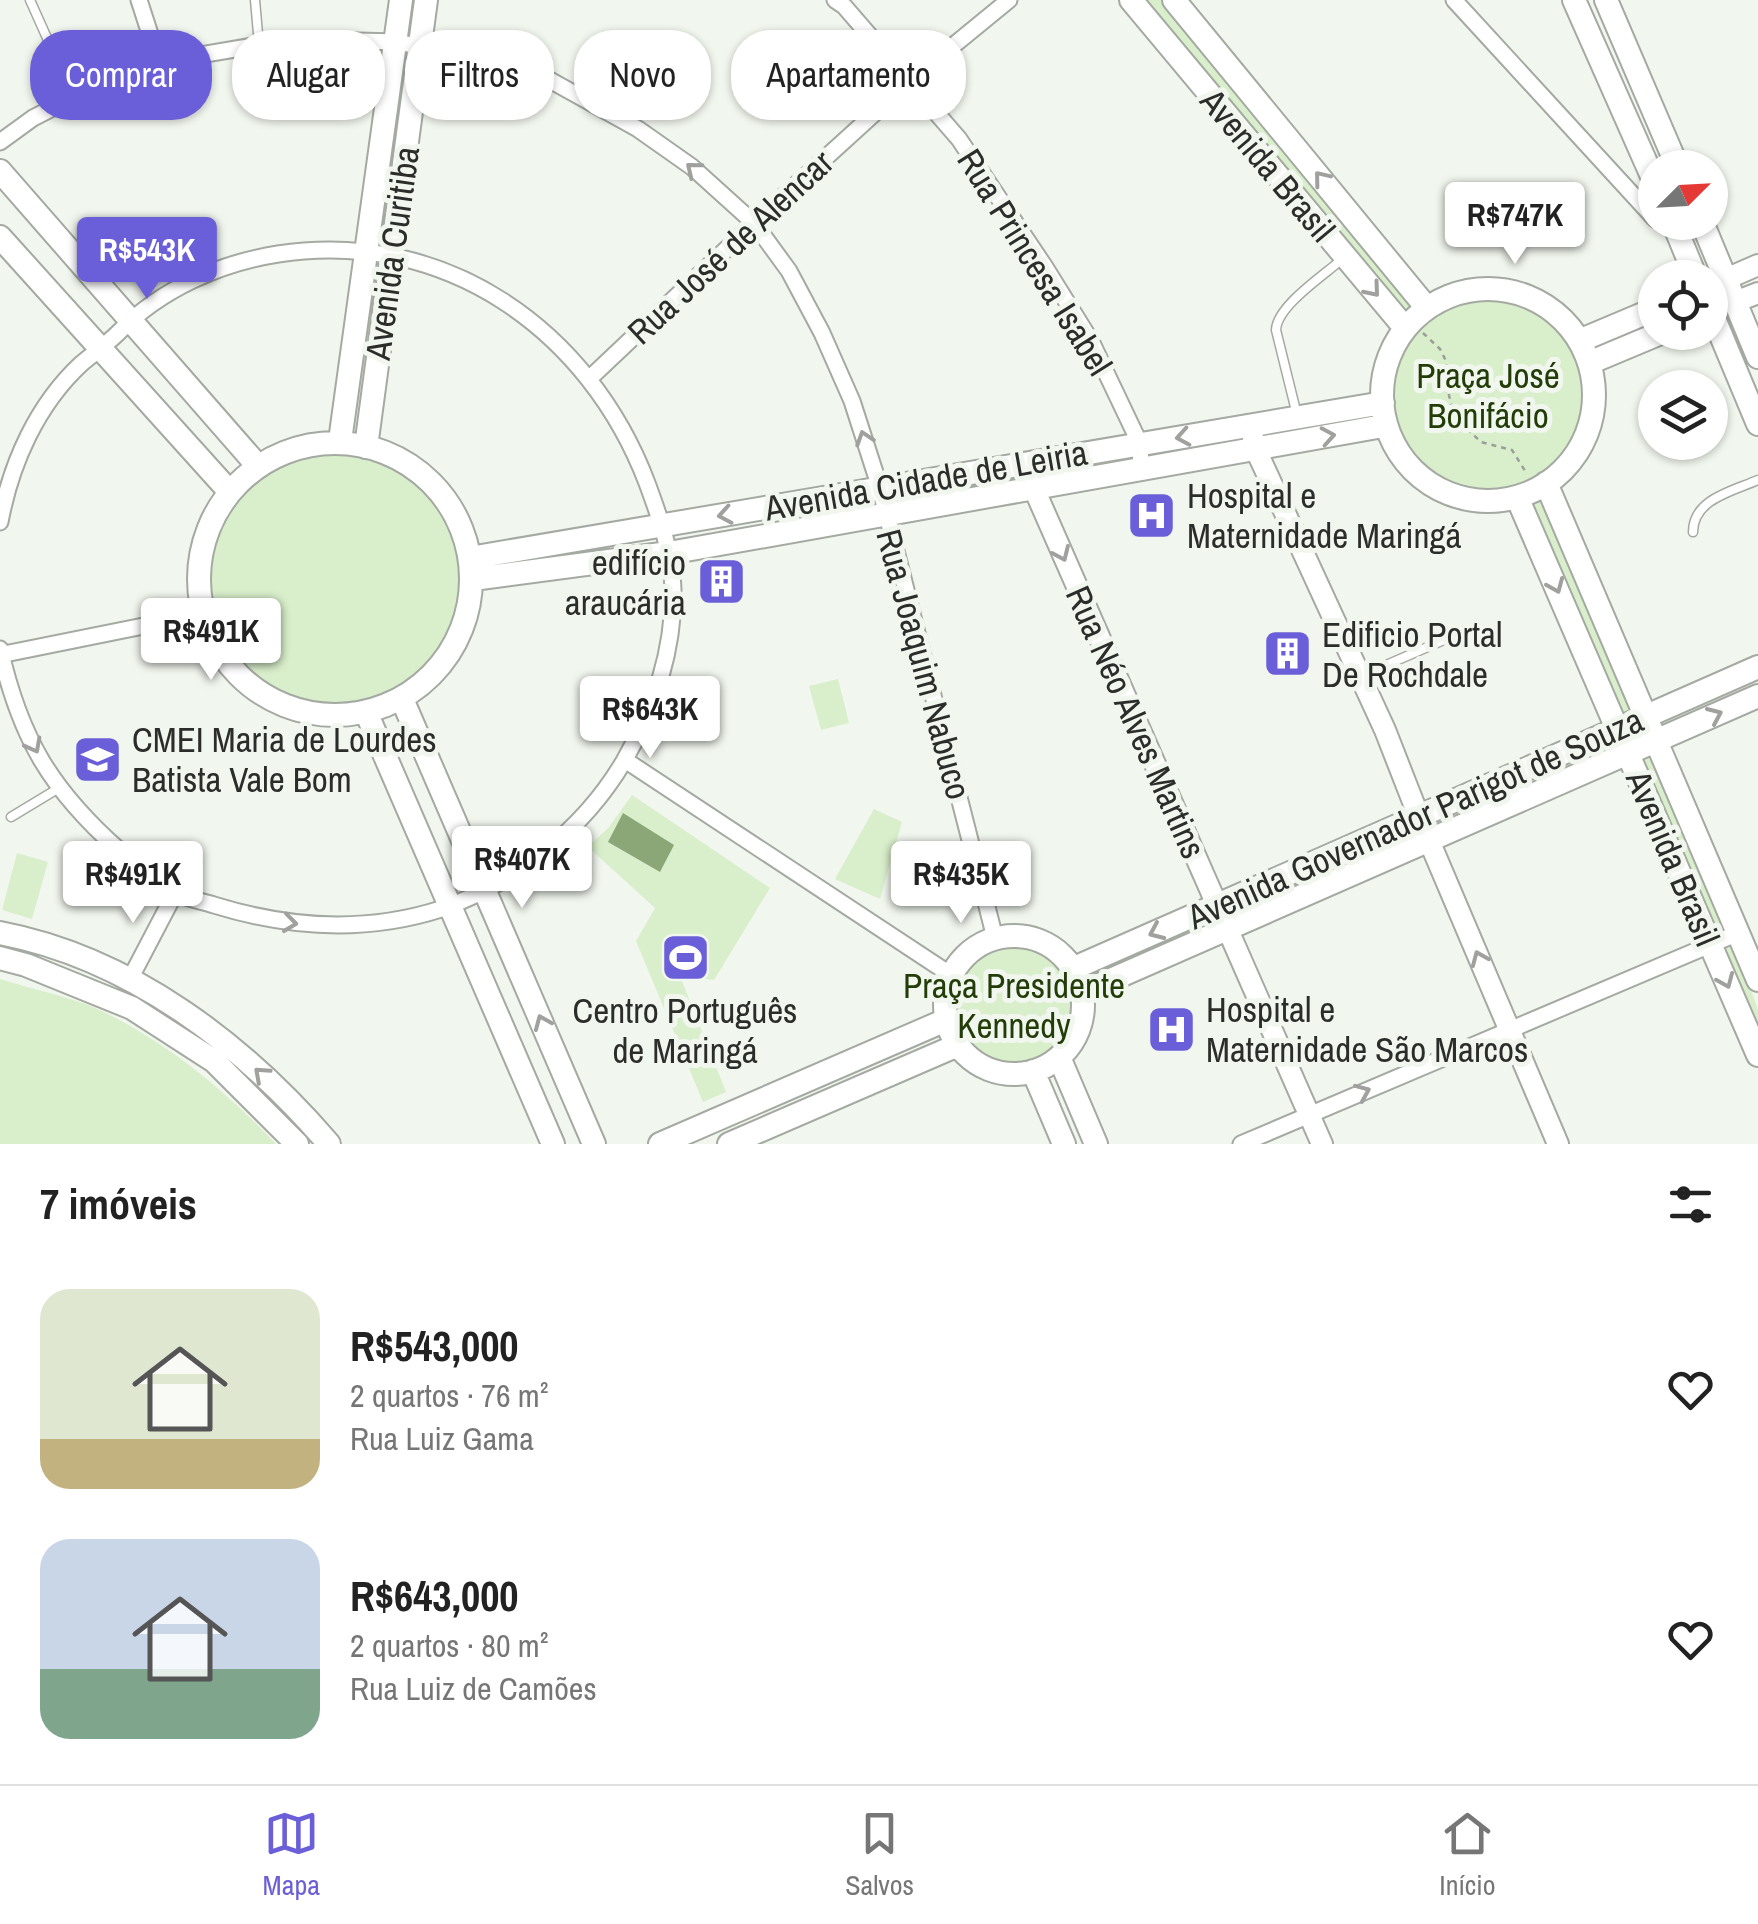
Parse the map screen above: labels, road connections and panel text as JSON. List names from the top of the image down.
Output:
{
  "streets": {
    "main road": [
      "Avenida Brasil",
      "Avenida Curitiba",
      "Avenida Cidade de Leiria",
      "Avenida Governador Parigot de Souza"
    ],
    "street": [
      "Rua José de Alencar",
      "Rua Princesa Isabel",
      "Rua Joaquim Nabuco",
      "Rua Néo Alves Martins"
    ]
  },
  "crossings": [
    ["Avenida Brasil", "Avenida Governador Parigot de Souza"],
    ["Rua José de Alencar", "Rua Joaquim Nabuco"],
    ["Avenida Curitiba", "Avenida Cidade de Leiria"],
    ["Rua Princesa Isabel", "Avenida Cidade de Leiria"],
    ["Avenida Cidade de Leiria", "Rua Joaquim Nabuco"],
    ["Avenida Cidade de Leiria", "Rua Néo Alves Martins"],
    ["Rua Joaquim Nabuco", "Avenida Governador Parigot de Souza"],
    ["Rua Néo Alves Martins", "Avenida Governador Parigot de Souza"]
  ],
  "one_way": ["Rua Joaquim Nabuco", "Rua Néo Alves Martins"],
  "parks": ["Praça José Bonifácio", "Praça Presidente Kennedy"],
  "places": {
    "hospital": ["Hospital e Maternidade Maringá", "Hospital e Maternidade São Marcos"],
    "building": ["edifício araucária", "Edificio Portal De Rochdale"],
    "school or university": ["CMEI Maria de Lourdes Batista Vale Bom"],
    "sports": ["Centro Português de Maringá"]
  },
  "north": "top right",
  "page": {
    "chip": [
      "Comprar",
      "Alugar",
      "Filtros",
      "Novo",
      "Apartamento"
    ],
    "price": [
      "R$747K",
      "R$543K",
      "R$491K",
      "R$643K",
      "R$407K",
      "R$491K",
      "R$435K"
    ],
    "heading": "7 imóveis",
    "list": [
      {
        "name": "R$543,000",
        "note": "2 quartos · 76 m² · Rua Luiz Gama"
      },
      {
        "name": "R$643,000",
        "note": "2 quartos · 80 m² · Rua Luiz de Camões"
      }
    ],
    "tabs": ["Mapa", "Salvos", "Início"]
  }
}
